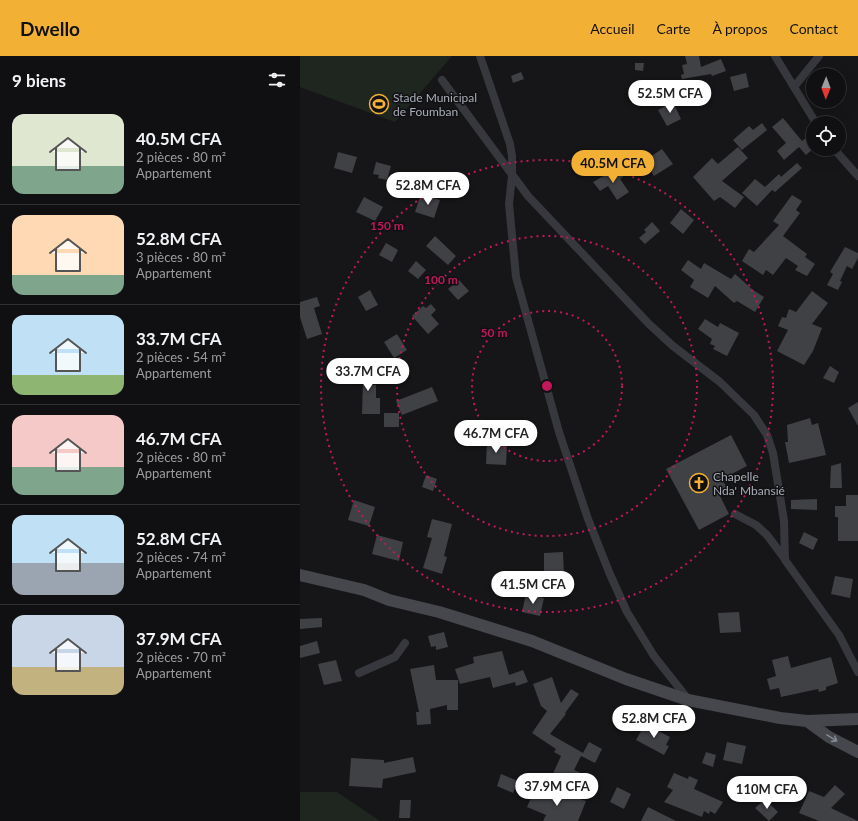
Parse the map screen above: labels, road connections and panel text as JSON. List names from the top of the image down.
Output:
{
  "places": {
    "sports": ["Stade Municipal de Foumban"],
    "church": ["Chapelle Nda' Mbansié"]
  },
  "north": "bottom",
  "page": {
    "header": "Dwello",
    "nav": [
      "Accueil",
      "Carte",
      "À propos",
      "Contact"
    ],
    "heading": "9 biens",
    "price": [
      "52.5M CFA",
      "40.5M CFA",
      "52.8M CFA",
      "33.7M CFA",
      "46.7M CFA",
      "41.5M CFA",
      "52.8M CFA",
      "37.9M CFA",
      "110M CFA"
    ],
    "list": [
      {
        "name": "40.5M CFA",
        "note": "2 pièces · 80 m² · Appartement"
      },
      {
        "name": "52.8M CFA",
        "note": "3 pièces · 80 m² · Appartement"
      },
      {
        "name": "33.7M CFA",
        "note": "2 pièces · 54 m² · Appartement"
      },
      {
        "name": "46.7M CFA",
        "note": "2 pièces · 80 m² · Appartement"
      },
      {
        "name": "52.8M CFA",
        "note": "2 pièces · 74 m² · Appartement"
      },
      {
        "name": "37.9M CFA",
        "note": "2 pièces · 70 m² · Appartement"
      }
    ]
  },
  "rings": ["150 m", "100 m", "50 m"]
}
